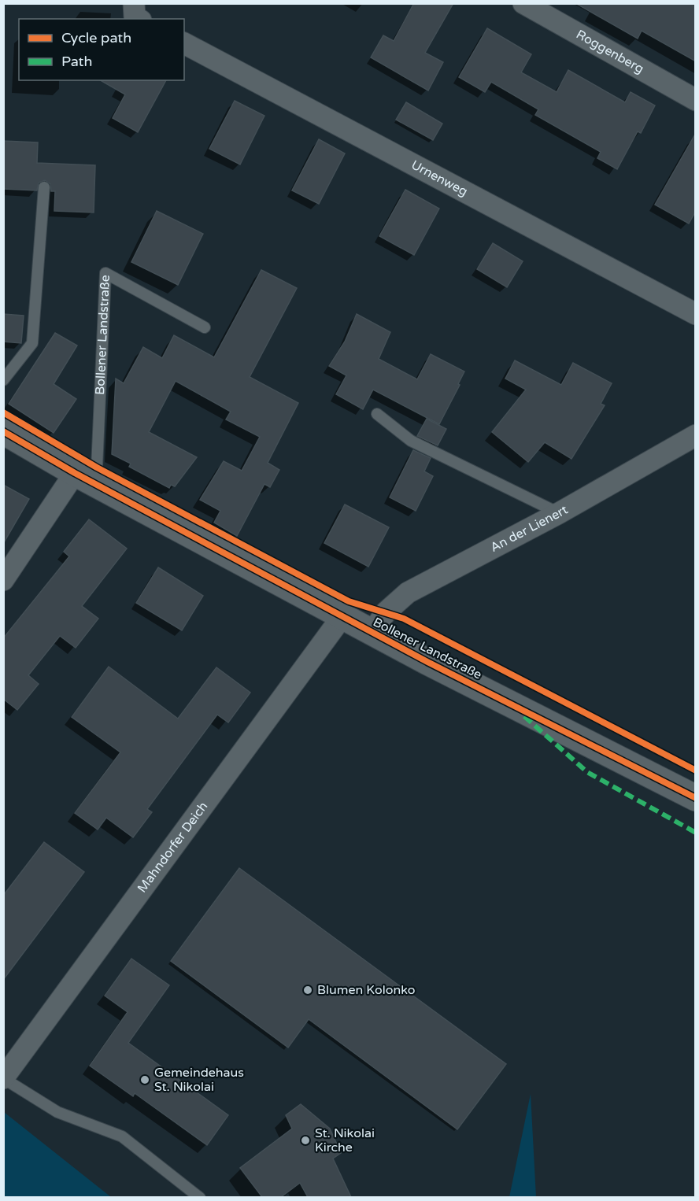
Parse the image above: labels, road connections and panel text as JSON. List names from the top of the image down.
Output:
{
  "streets": {
    "street": [
      "Roggenberg",
      "Urnenweg",
      "Bollener Landstraße",
      "An der Lienert",
      "Mahndorfer Deich"
    ]
  },
  "crossings": [
    ["Bollener Landstraße", "An der Lienert"],
    ["Bollener Landstraße", "Mahndorfer Deich"]
  ],
  "places": ["Blumen Kolonko", "Gemeindehaus St. Nikolai", "St. Nikolai Kirche"],
  "legend": ["Cycle path", "Path"]
}
